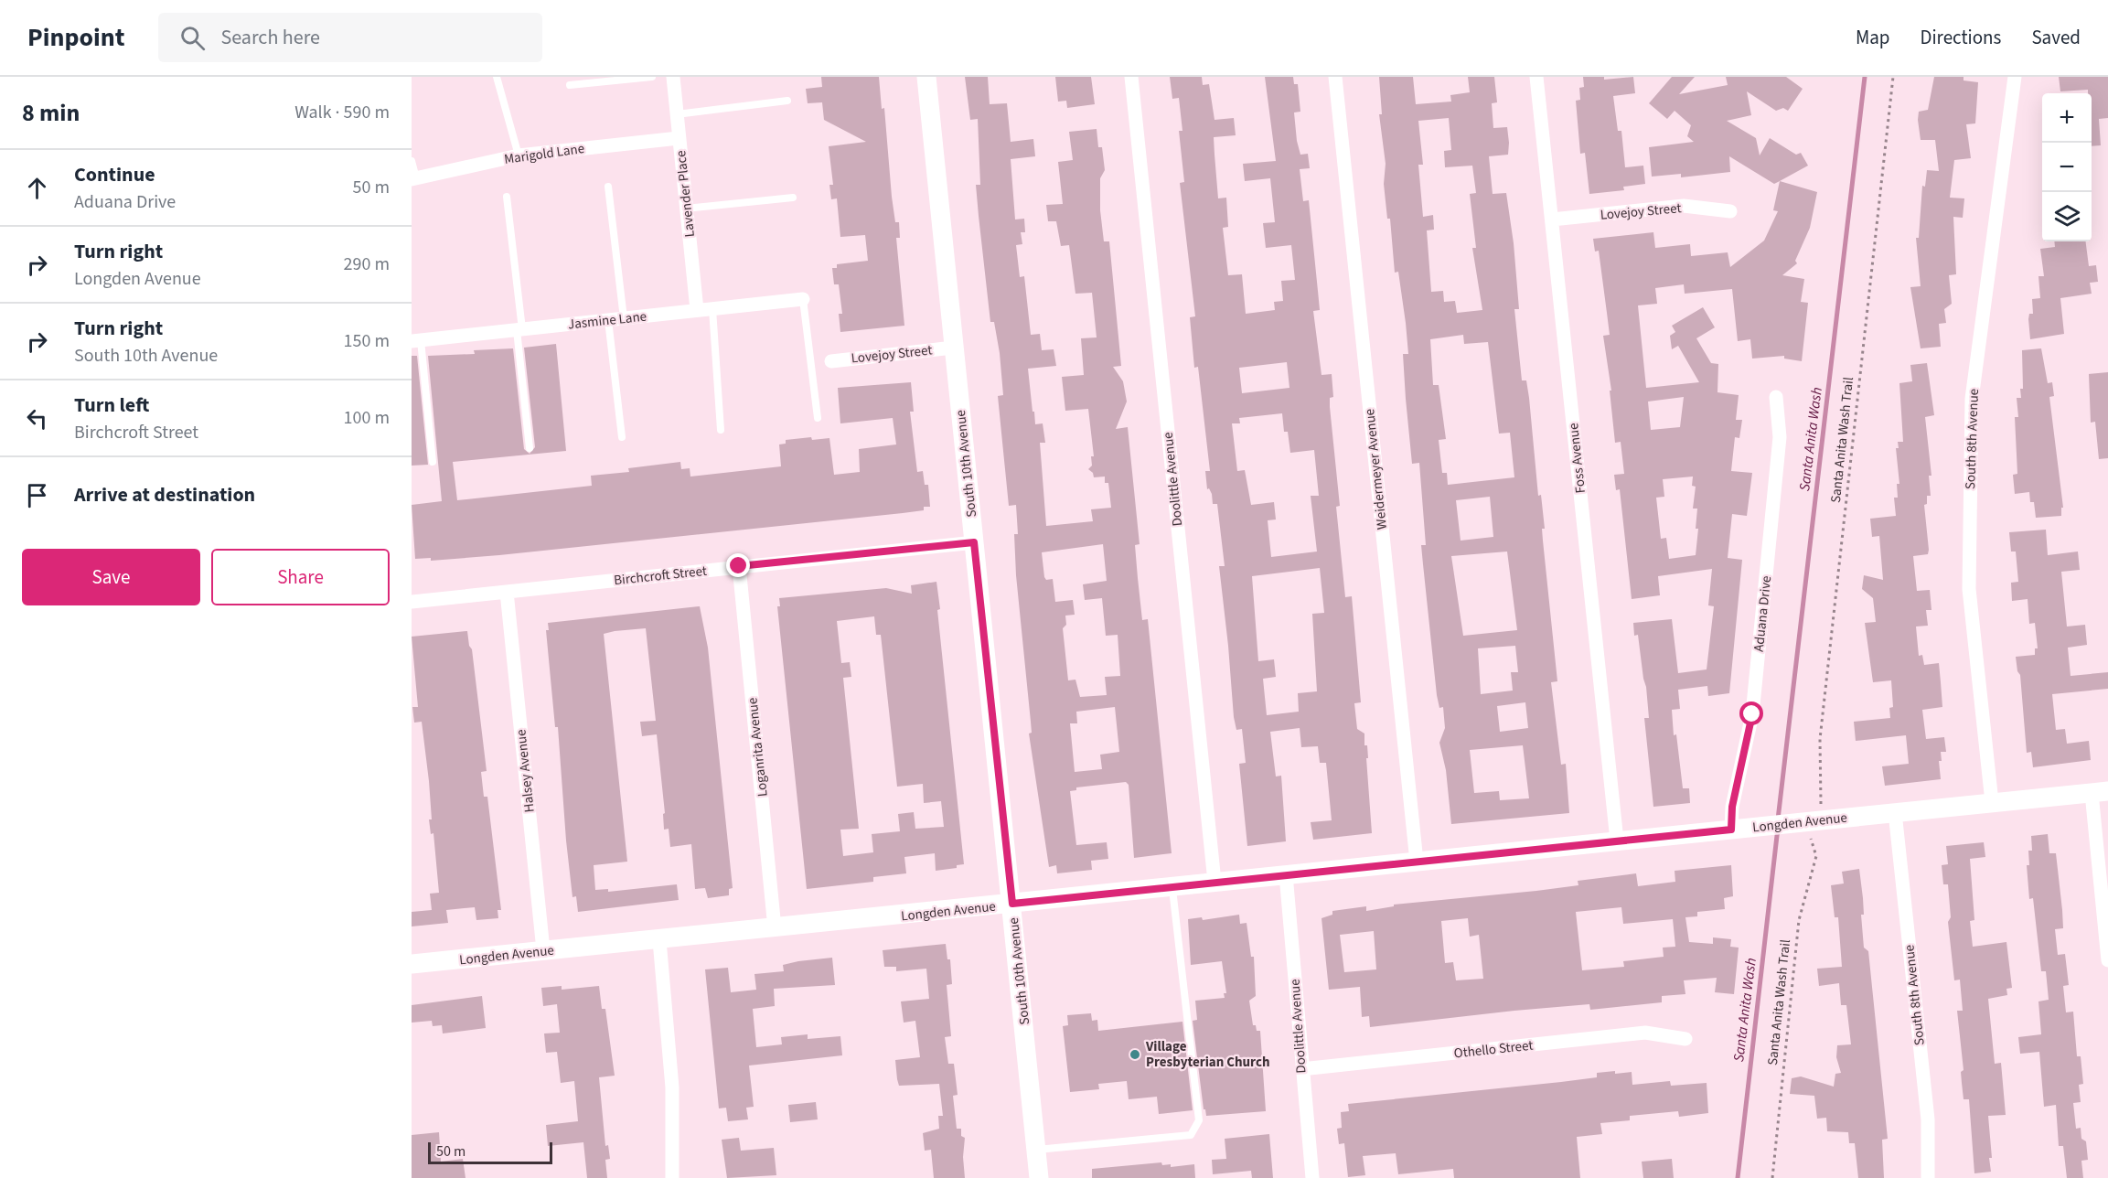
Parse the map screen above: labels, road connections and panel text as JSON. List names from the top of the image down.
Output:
{
  "streets": {
    "street": [
      "Marigold Lane",
      "Lavender Place",
      "Lovejoy Street",
      "Jasmine Lane",
      "South 8th Avenue",
      "Foss Avenue",
      "South 10th Avenue",
      "Weidermeyer Avenue",
      "Doolittle Avenue",
      "Birchcroft Street",
      "Aduana Drive",
      "Loganrita Avenue",
      "Halsey Avenue",
      "Longden Avenue",
      "Othello Street"
    ],
    "path": ["Santa Anita Wash Trail"]
  },
  "crossings": [
    ["Marigold Lane", "Lavender Place"],
    ["Lavender Place", "Jasmine Lane"],
    ["Lovejoy Street", "Foss Avenue"],
    ["Lovejoy Street", "South 10th Avenue"],
    ["South 8th Avenue", "Longden Avenue"],
    ["Santa Anita Wash Trail", "Longden Avenue"],
    ["Foss Avenue", "Longden Avenue"],
    ["South 10th Avenue", "Birchcroft Street"],
    ["South 10th Avenue", "Longden Avenue"],
    ["Weidermeyer Avenue", "Longden Avenue"],
    ["Doolittle Avenue", "Longden Avenue"],
    ["Doolittle Avenue", "Othello Street"],
    ["Birchcroft Street", "Loganrita Avenue"],
    ["Birchcroft Street", "Halsey Avenue"],
    ["Aduana Drive", "Longden Avenue"],
    ["Loganrita Avenue", "Longden Avenue"],
    ["Halsey Avenue", "Longden Avenue"]
  ],
  "water": ["Santa Anita Wash"],
  "places": ["Village Presbyterian Church"],
  "scale_bar": "50 m",
  "page": {
    "header": "Pinpoint",
    "search": "Search here",
    "nav": ["Map", "Directions", "Saved"],
    "heading": ["8 min", "Walk · 590 m"],
    "map_buttons": ["+", "−"],
    "list": [
      ["Continue", "Aduana Drive", "50 m"],
      ["Turn right", "Longden Avenue", "290 m"],
      ["Turn right", "South 10th Avenue", "150 m"],
      ["Turn left", "Birchcroft Street", "100 m"],
      "Arrive at destination"
    ],
    "buttons": ["Save", "Share"],
    "scale": "50 m"
  }
}
